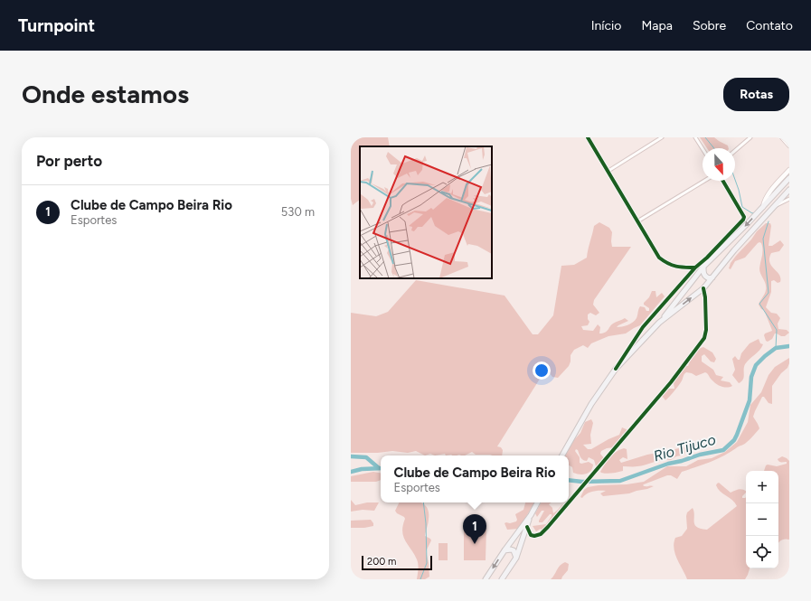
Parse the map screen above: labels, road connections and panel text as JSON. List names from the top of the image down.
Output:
{
  "water": ["Rio Tijuco"],
  "scale_bar": "200 m",
  "north": "bottom",
  "page": {
    "header": "Turnpoint",
    "nav": [
      "Início",
      "Mapa",
      "Sobre",
      "Contato"
    ],
    "buttons": "Rotas",
    "title": "Onde estamos",
    "heading": "Por perto",
    "list": [
      {
        "mark": "1",
        "name": "Clube de Campo Beira Rio",
        "note": "Esportes",
        "value": "530 m"
      }
    ],
    "popup": ["Clube de Campo Beira Rio", "Esportes"],
    "map_buttons": ["+", "−"],
    "pins": "1",
    "scale": "200 m"
  }
}
